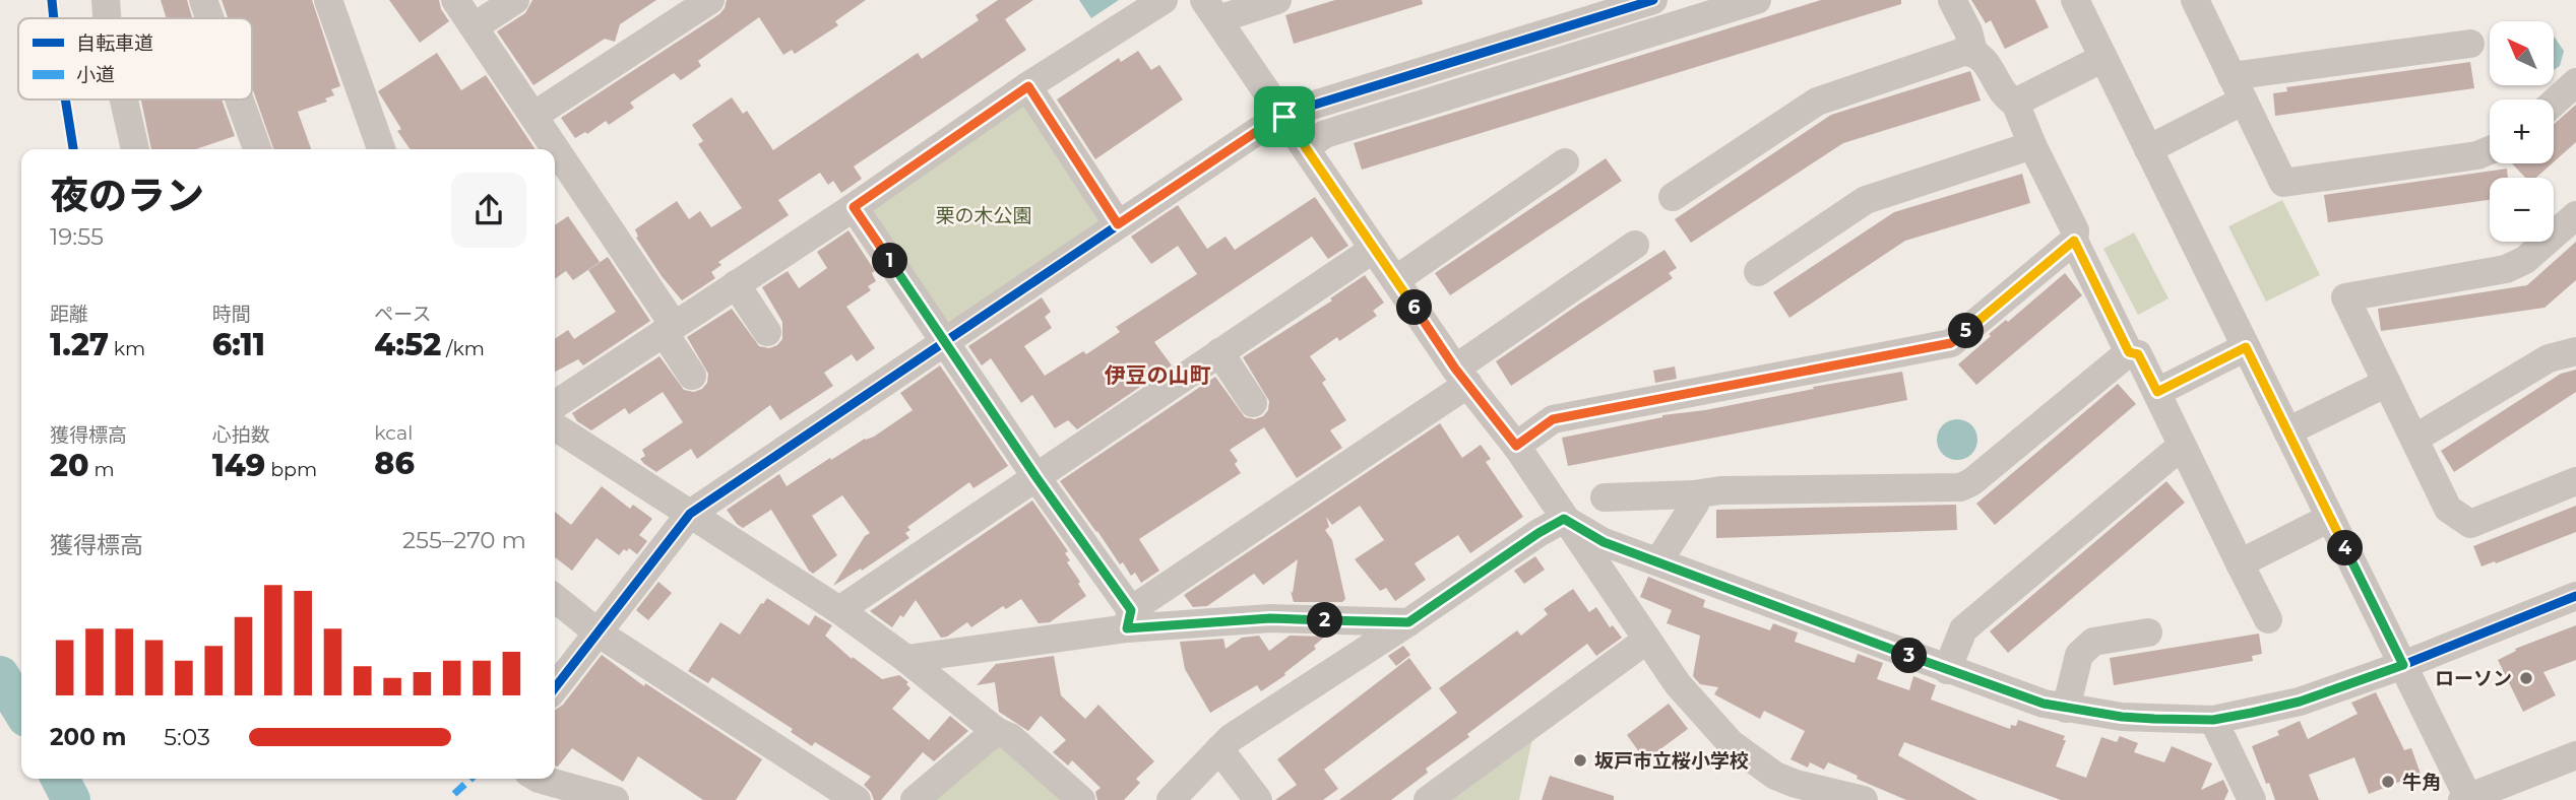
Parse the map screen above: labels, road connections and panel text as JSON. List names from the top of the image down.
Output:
{
  "districts": ["伊豆の山町"],
  "parks": ["栗の木公園"],
  "places": ["ローソン", "坂戸市立桜小学校", "牛角"],
  "legend": ["自転車道", "小道"],
  "north": "top left",
  "page": {
    "map_buttons": ["+", "−"],
    "heading": ["夜のラン", "19:55"],
    "pins": [
      "1",
      "6",
      "5",
      "4",
      "2",
      "3"
    ],
    "stats": [
      ["距離", "1.27 km"],
      ["時間", "6:11"],
      ["ペース", "4:52 /km"],
      ["獲得標高", "20 m"],
      ["心拍数", "149 bpm"],
      ["kcal", "86"]
    ],
    "chart": ["獲得標高", "255–270 m"],
    "list": [
      {
        "name": "200 m",
        "note": "5:03"
      }
    ]
  }
}
